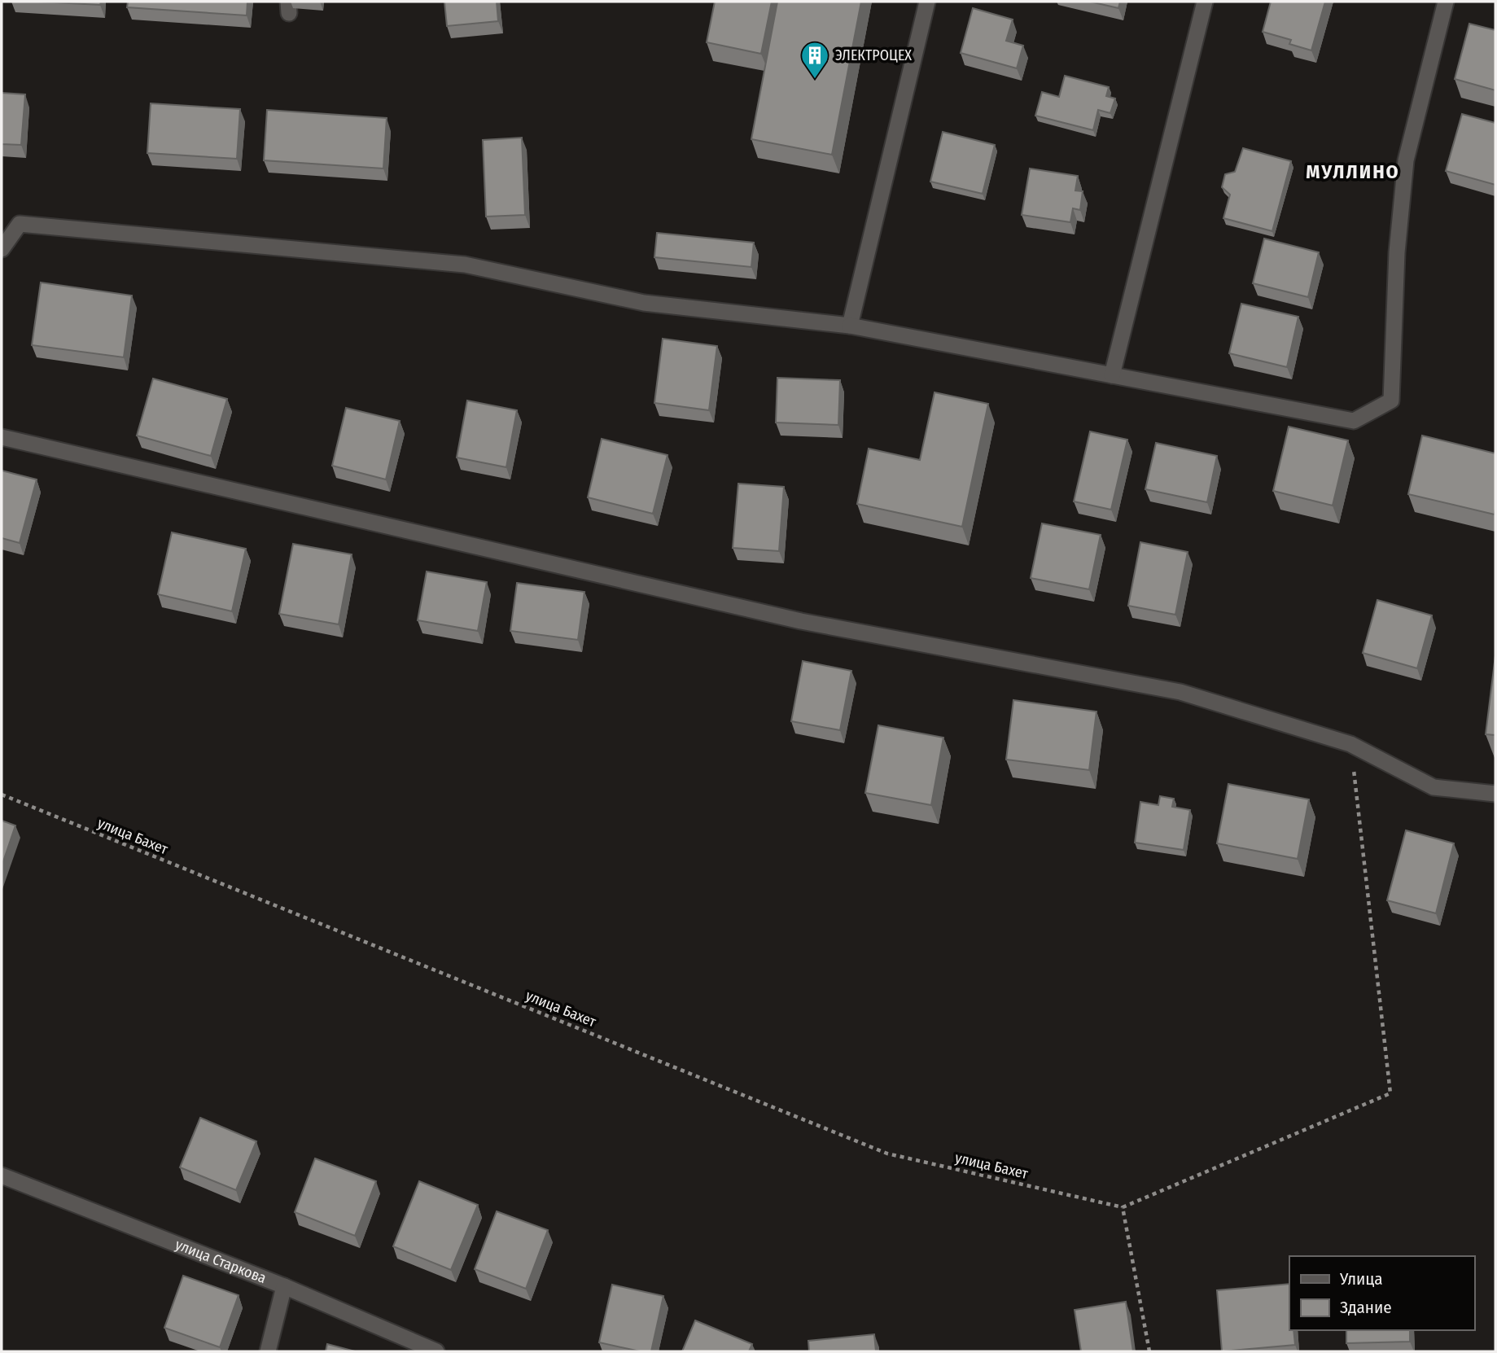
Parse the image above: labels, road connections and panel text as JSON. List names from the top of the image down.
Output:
{
  "streets": {
    "street": ["улица Старкова"],
    "path": ["улица Бахет"]
  },
  "districts": ["МУЛЛИНО"],
  "places": {
    "building": ["ЭЛЕКТРОЦЕХ"]
  },
  "legend": ["Улица", "Здание"]
}
